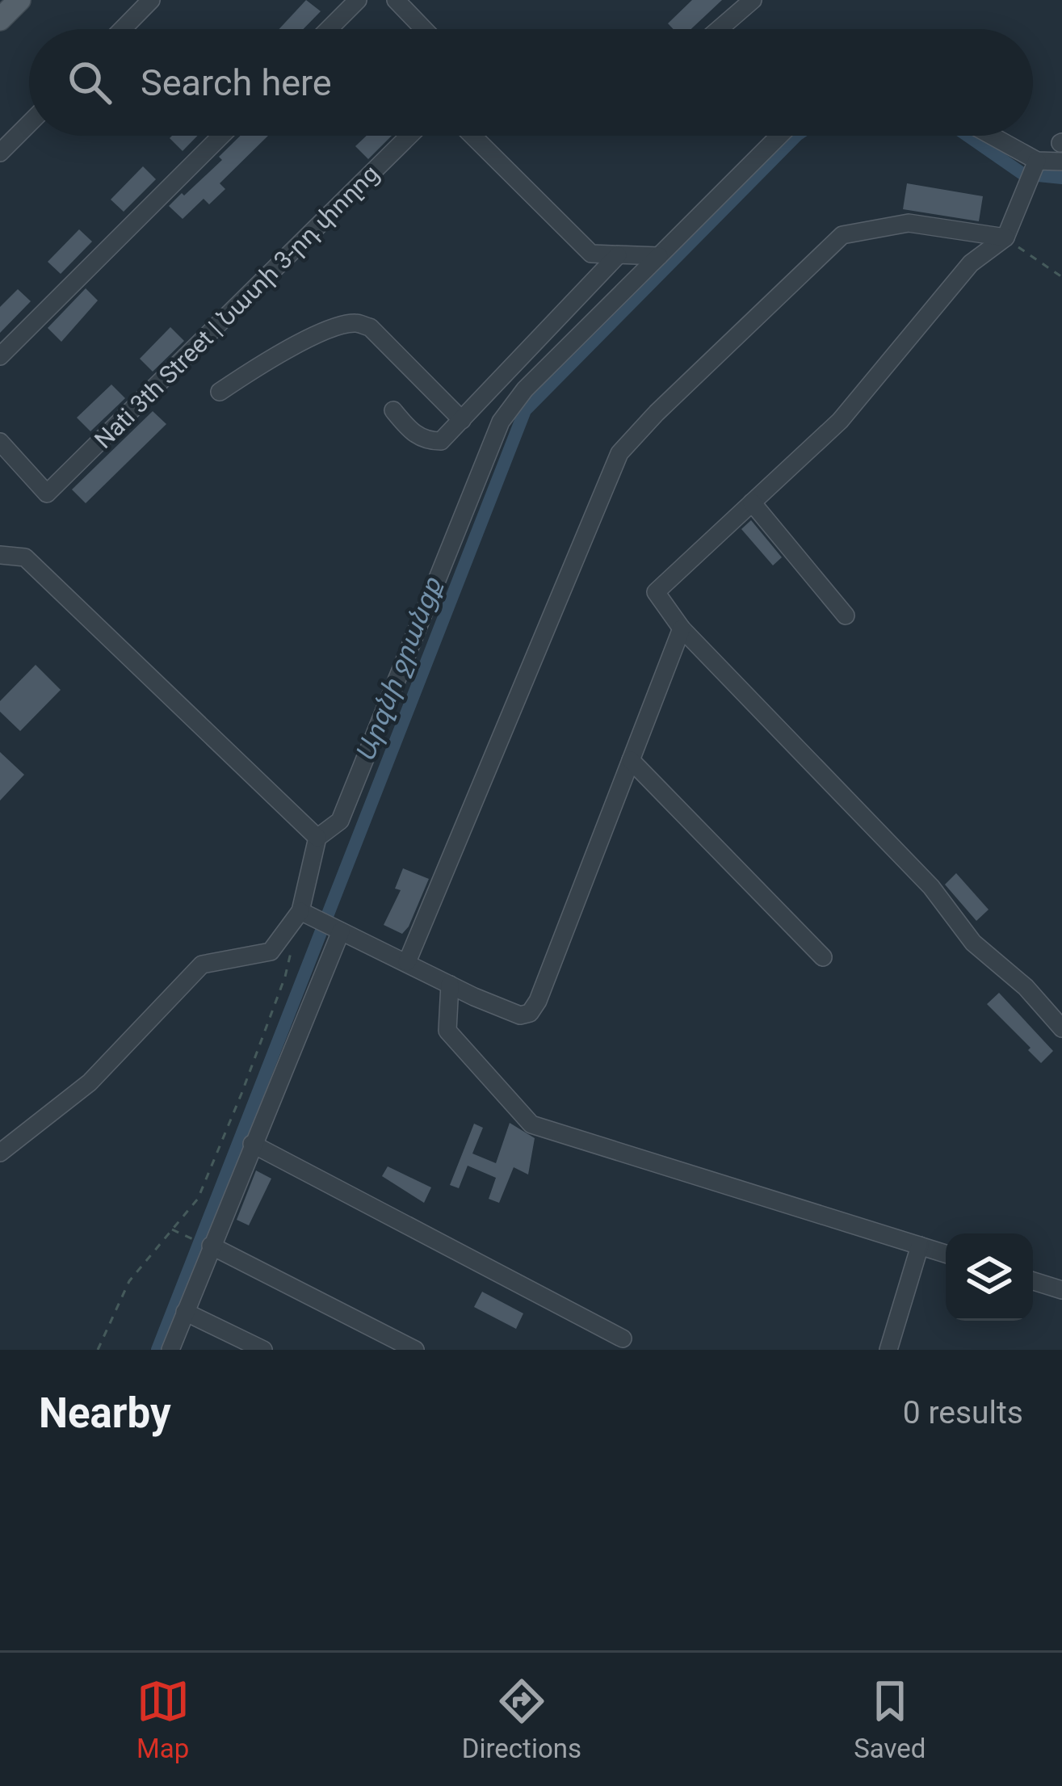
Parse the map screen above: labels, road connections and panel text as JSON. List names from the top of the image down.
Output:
{
  "streets": {
    "street": ["Nati 3th Street | Նատի 3-րդ փողոց"]
  },
  "water": ["Արզնի ջրանցք"],
  "page": {
    "search": "Search here",
    "heading": ["Nearby", "0 results"],
    "nav": ["Map", "Directions", "Saved"]
  }
}
